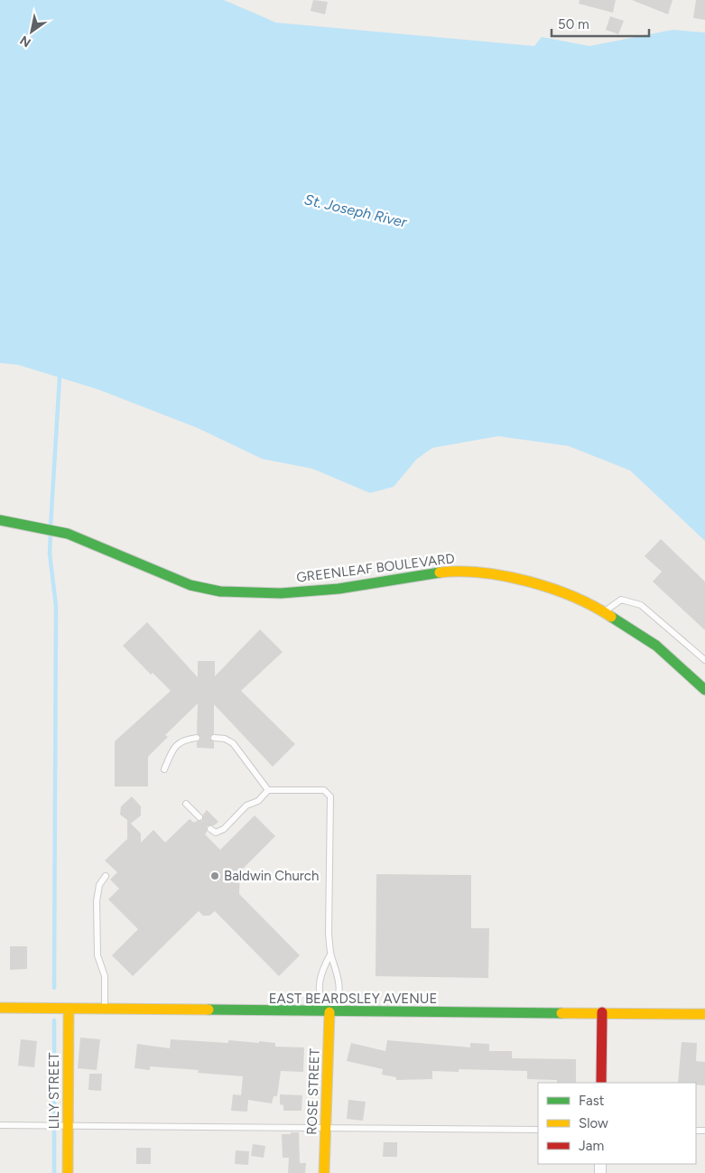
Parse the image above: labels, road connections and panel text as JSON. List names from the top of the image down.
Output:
{
  "streets": {
    "street": [
      "GREENLEAF BOULEVARD",
      "EAST BEARDSLEY AVENUE",
      "LILY STREET",
      "ROSE STREET"
    ]
  },
  "crossings": [
    ["EAST BEARDSLEY AVENUE", "LILY STREET"],
    ["EAST BEARDSLEY AVENUE", "ROSE STREET"]
  ],
  "water": ["St. Joseph River"],
  "places": ["Baldwin Church"],
  "legend": ["Fast", "Slow", "Jam"],
  "scale_bar": "50 m",
  "north": "bottom left"
}
